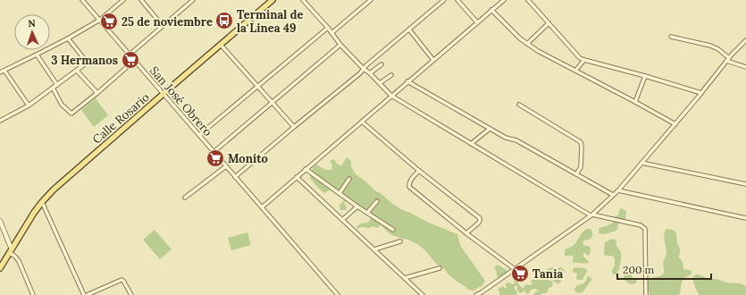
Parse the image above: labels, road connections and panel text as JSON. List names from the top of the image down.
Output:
{
  "streets": {
    "main road": ["Calle Rosario"],
    "street": ["San José Obrero"]
  },
  "crossings": [
    ["San José Obrero", "Calle Rosario"]
  ],
  "places": {
    "bus stop": ["Terminal de la Linea 49"],
    "supermarket": [
      "25 de noviembre",
      "3 Hermanos",
      "Monito",
      "Tania"
    ]
  },
  "scale_bar": "200 m",
  "north": "top"
}
